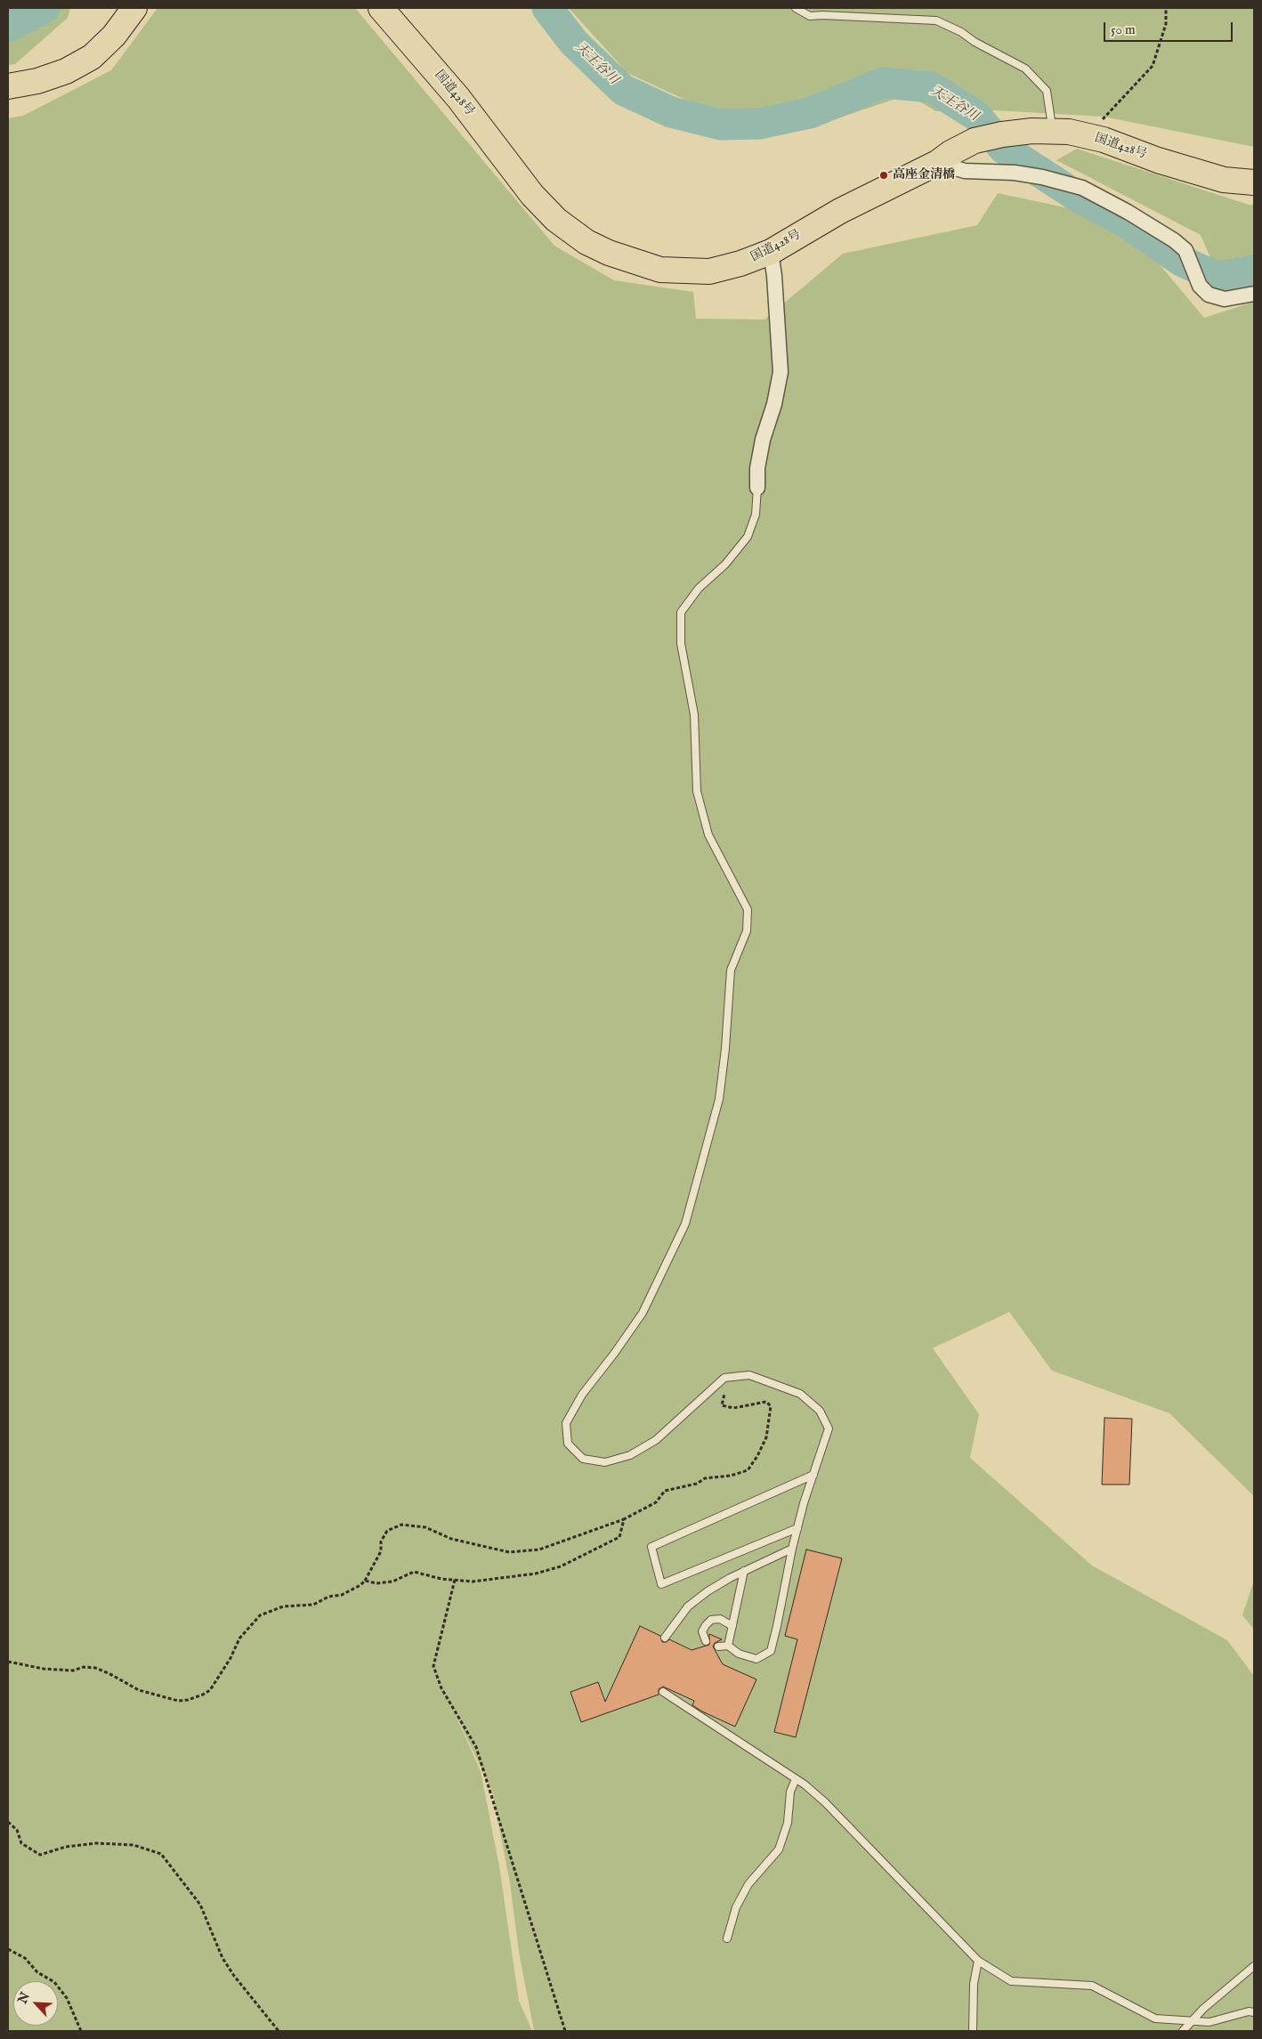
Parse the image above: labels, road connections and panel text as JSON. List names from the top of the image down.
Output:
{
  "streets": {
    "highway": ["国道428号"]
  },
  "water": ["天王谷川"],
  "places": ["高座金清橋"],
  "scale_bar": "50 m",
  "north": "top left"
}
